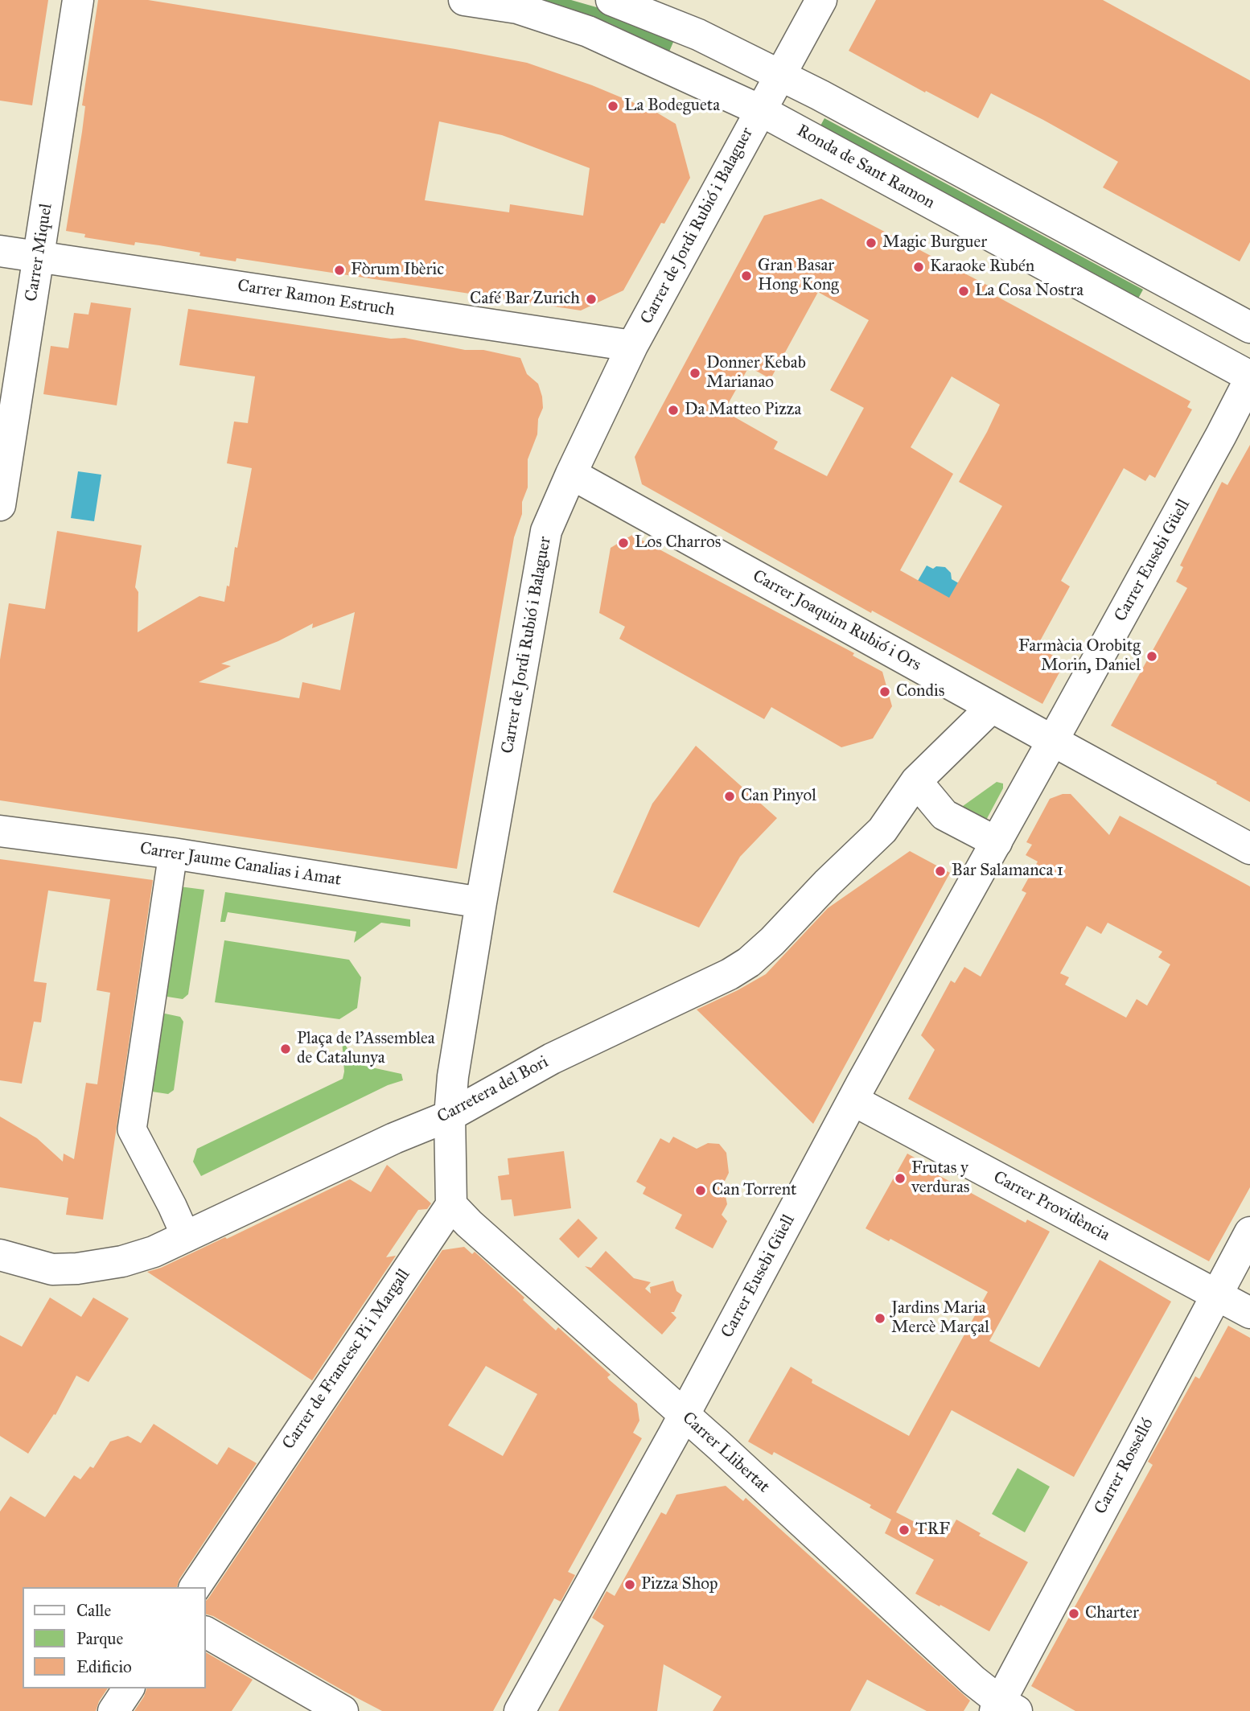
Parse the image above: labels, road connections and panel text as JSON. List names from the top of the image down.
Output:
{
  "streets": {
    "street": [
      "Ronda de Sant Ramon",
      "Carrer de Jordi Rubió i Balaguer",
      "Carrer Miquel",
      "Carrer Ramon Estruch",
      "Carrer Eusebi Güell",
      "Carrer Joaquim Rubió i Ors",
      "Carrer Jaume Canalias i Amat",
      "Carretera del Bori",
      "Carrer Providència",
      "Carrer de Francesc Pi i Margall",
      "Carrer Llibertat",
      "Carrer Rosselló"
    ]
  },
  "crossings": [
    ["Ronda de Sant Ramon", "Carrer de Jordi Rubió i Balaguer"],
    ["Ronda de Sant Ramon", "Carrer Eusebi Güell"],
    ["Carrer de Jordi Rubió i Balaguer", "Carrer Ramon Estruch"],
    ["Carrer de Jordi Rubió i Balaguer", "Carrer Joaquim Rubió i Ors"],
    ["Carrer de Jordi Rubió i Balaguer", "Carrer Jaume Canalias i Amat"],
    ["Carrer de Jordi Rubió i Balaguer", "Carretera del Bori"],
    ["Carrer Miquel", "Carrer Ramon Estruch"],
    ["Carrer Eusebi Güell", "Carrer Joaquim Rubió i Ors"],
    ["Carrer Eusebi Güell", "Carrer Providència"],
    ["Carrer Eusebi Güell", "Carrer Llibertat"],
    ["Carrer Joaquim Rubió i Ors", "Carretera del Bori"],
    ["Carrer Providència", "Carrer Rosselló"],
    ["Carrer de Francesc Pi i Margall", "Carrer Llibertat"],
    ["Carrer Llibertat", "Carrer Rosselló"]
  ],
  "places": [
    "La Bodegueta",
    "Magic Burguer",
    "Karaoke Rubén",
    "Fòrum Ibèric",
    "Gran Basar Hong Kong",
    "La Cosa Nostra",
    "Café Bar Zurich",
    "Donner Kebab Marianao",
    "Da Matteo Pizza",
    "Los Charros",
    "Farmàcia Orobitg Morin, Daniel",
    "Condis",
    "Can Pinyol",
    "Bar Salamanca 1",
    "Plaça de l'Assemblea de Catalunya",
    "Frutas y verduras",
    "Can Torrent",
    "Jardins Maria Mercè Marçal",
    "TRF",
    "Pizza Shop",
    "Charter"
  ],
  "legend": ["Calle", "Parque", "Edificio"]
}
